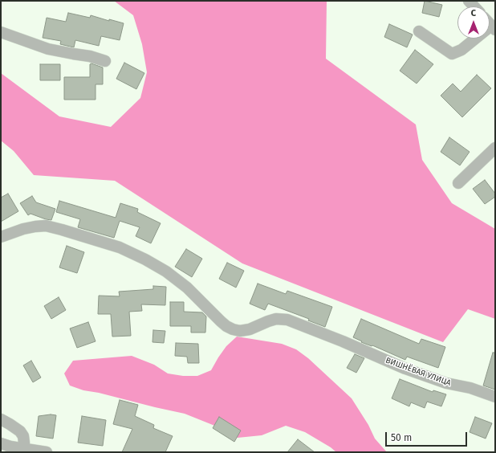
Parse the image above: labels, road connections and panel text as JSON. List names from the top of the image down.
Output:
{
  "streets": {
    "street": ["ВИШНЁВАЯ УЛИЦА"]
  },
  "scale_bar": "50 m",
  "north": "top"
}
